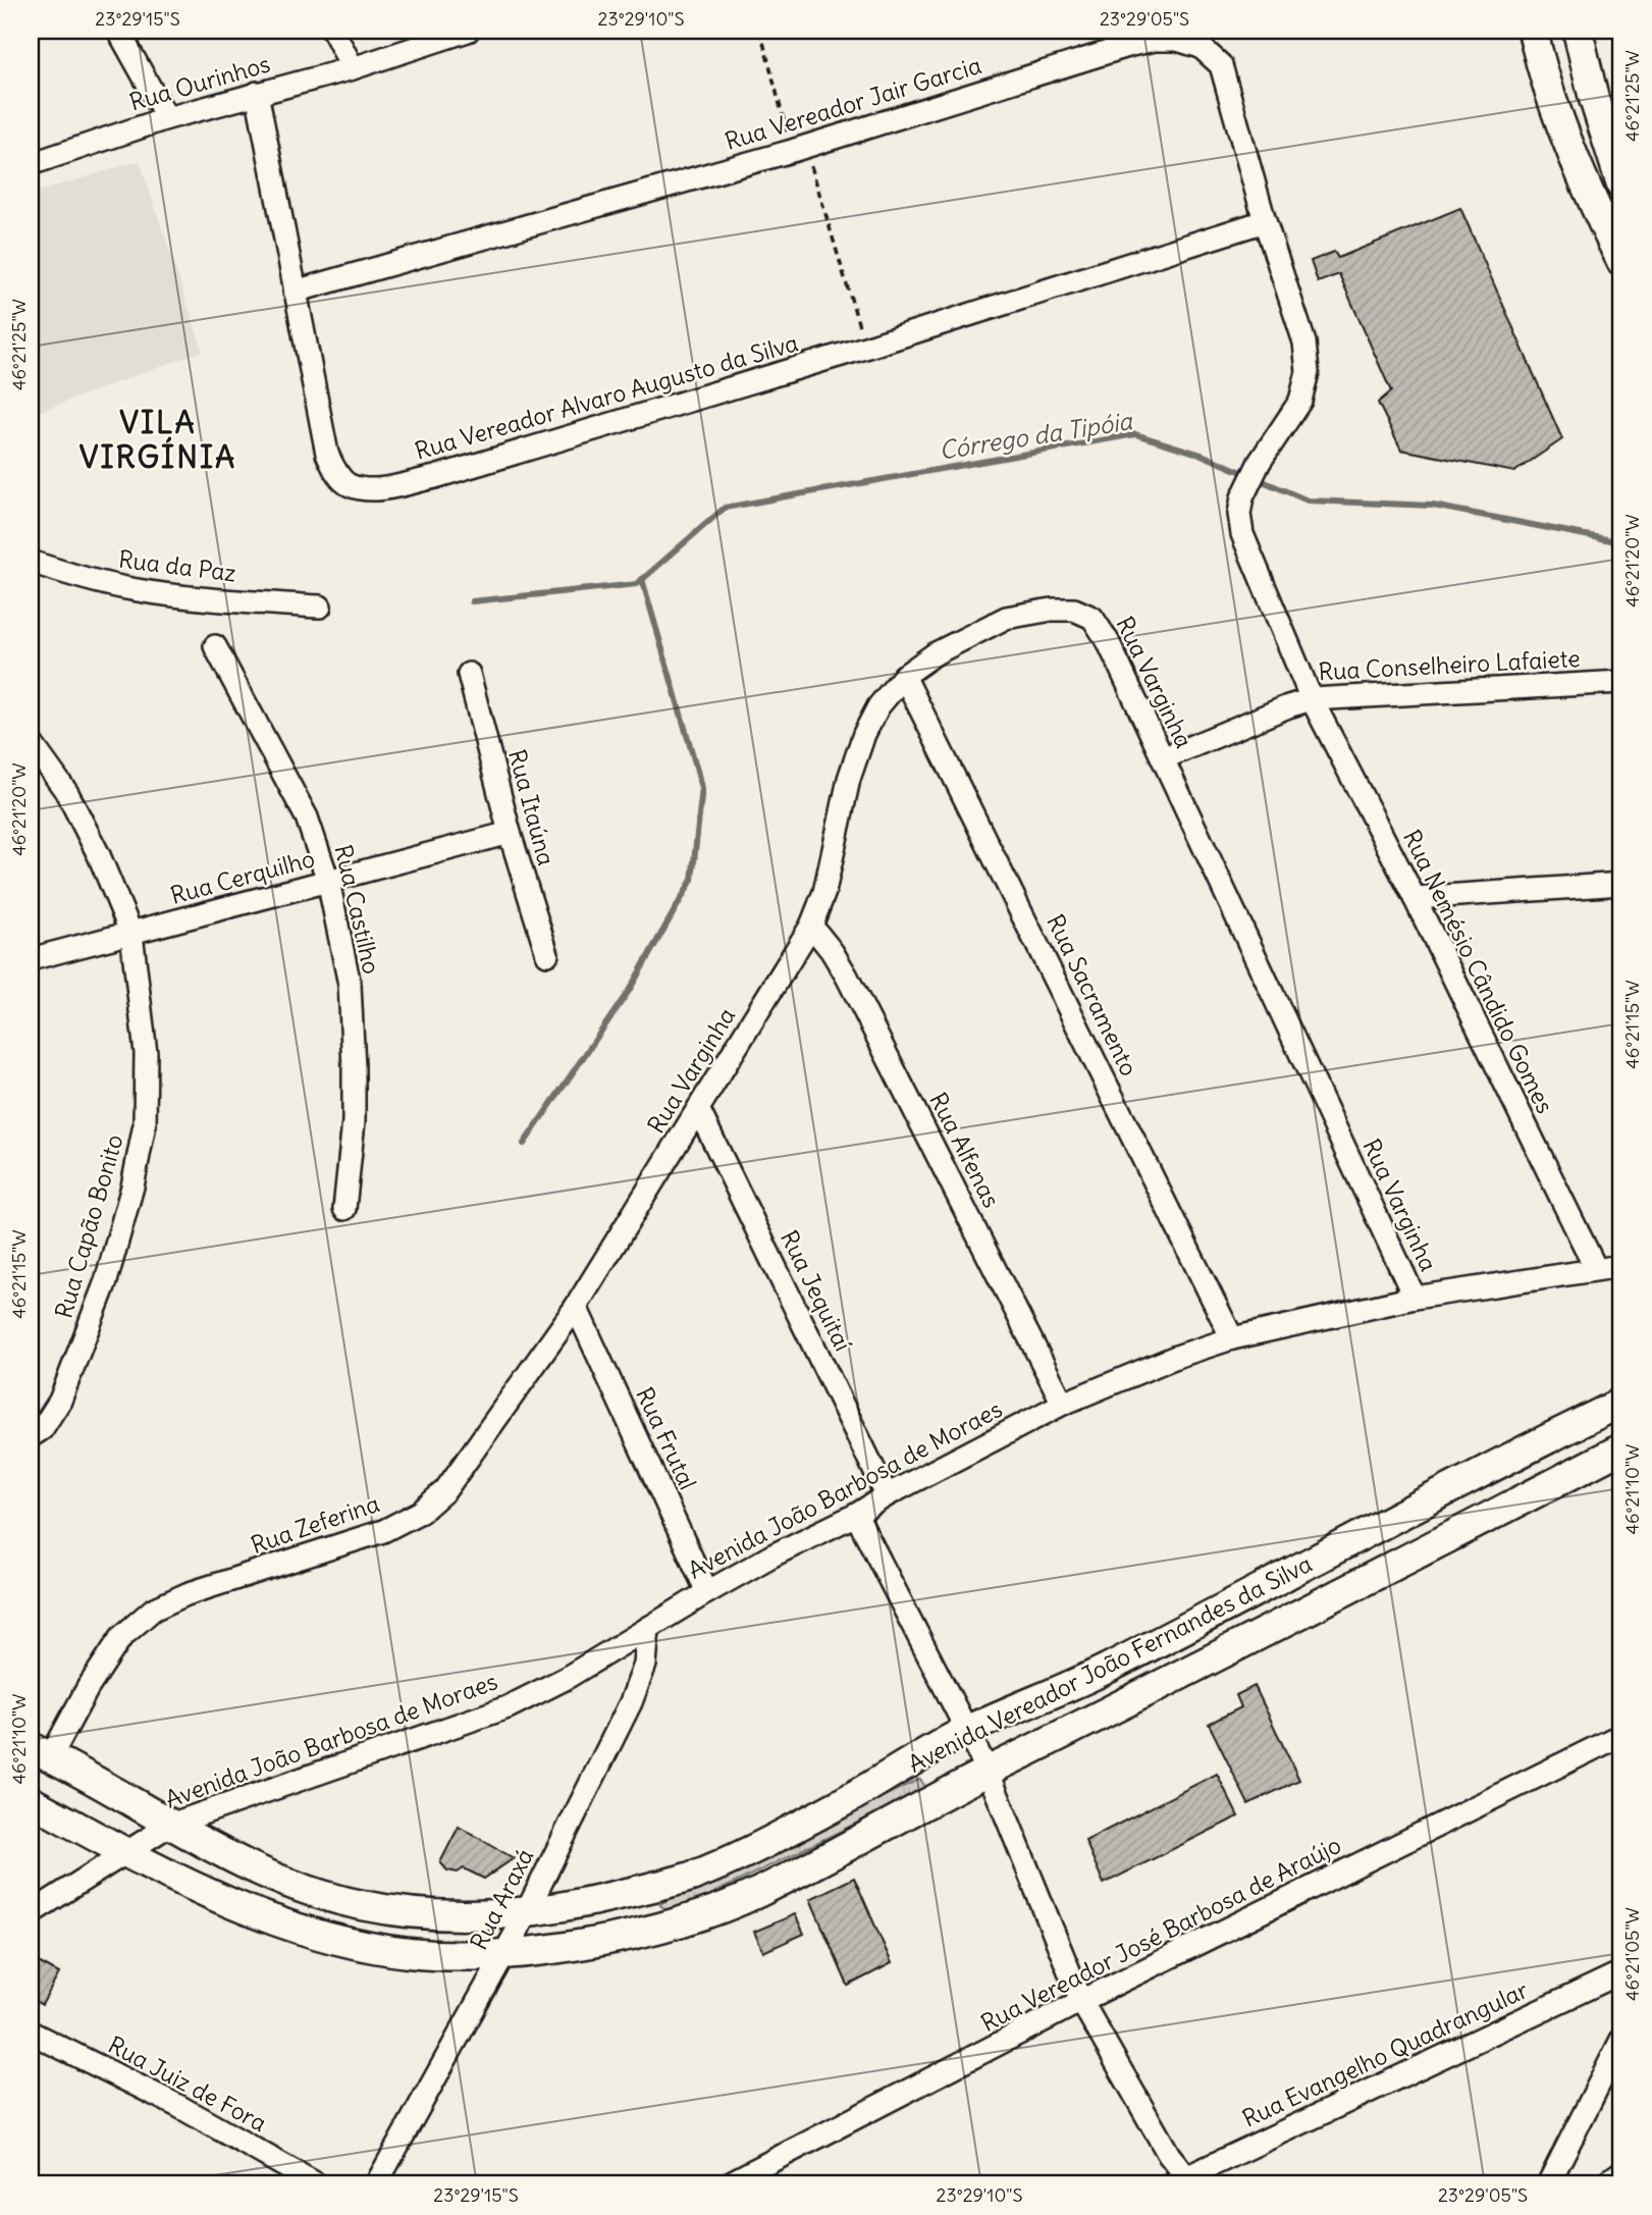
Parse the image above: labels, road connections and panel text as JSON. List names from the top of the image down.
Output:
{
  "streets": {
    "main road": ["Avenida Vereador João Fernandes da Silva"],
    "street": [
      "Rua Ourinhos",
      "Rua Vereador Jair Garcia",
      "Rua Vereador Alvaro Augusto da Silva",
      "Rua da Paz",
      "Rua Conselheiro Lafaiete",
      "Rua Varginha",
      "Rua Itaúna",
      "Rua Cerquilho",
      "Rua Castilho",
      "Rua Nemésio Cândido Gomes",
      "Rua Sacramento",
      "Rua Alfenas",
      "Rua Capão Bonito",
      "Rua Jequitaí",
      "Rua Frutal",
      "Avenida João Barbosa de Moraes",
      "Rua Zeferina",
      "Rua Araxá",
      "Rua Vereador José Barbosa de Araújo",
      "Rua Evangelho Quadrangular",
      "Rua Juiz de Fora"
    ]
  },
  "crossings": [
    ["Rua Ourinhos", "Rua Vereador Alvaro Augusto da Silva"],
    ["Rua Vereador Jair Garcia", "Rua Vereador Alvaro Augusto da Silva"],
    ["Rua Vereador Jair Garcia", "Rua Nemésio Cândido Gomes"],
    ["Rua Conselheiro Lafaiete", "Rua Varginha"],
    ["Rua Conselheiro Lafaiete", "Rua Nemésio Cândido Gomes"],
    ["Rua Varginha", "Rua Sacramento"],
    ["Rua Varginha", "Rua Alfenas"],
    ["Rua Varginha", "Rua Jequitaí"],
    ["Rua Varginha", "Rua Frutal"],
    ["Rua Varginha", "Avenida João Barbosa de Moraes"],
    ["Rua Varginha", "Rua Zeferina"],
    ["Rua Itaúna", "Rua Cerquilho"],
    ["Rua Cerquilho", "Rua Castilho"],
    ["Rua Cerquilho", "Rua Capão Bonito"],
    ["Rua Nemésio Cândido Gomes", "Avenida João Barbosa de Moraes"],
    ["Rua Sacramento", "Avenida João Barbosa de Moraes"],
    ["Rua Alfenas", "Avenida João Barbosa de Moraes"],
    ["Rua Jequitaí", "Avenida João Barbosa de Moraes"],
    ["Rua Frutal", "Avenida João Barbosa de Moraes"],
    ["Rua Frutal", "Rua Zeferina"],
    ["Avenida João Barbosa de Moraes", "Avenida Vereador João Fernandes da Silva"],
    ["Avenida João Barbosa de Moraes", "Rua Araxá"],
    ["Rua Zeferina", "Avenida Vereador João Fernandes da Silva"],
    ["Avenida Vereador João Fernandes da Silva", "Rua Araxá"]
  ],
  "districts": ["VILA VIRGÍNIA"],
  "water": ["Córrego da Tipóia"],
  "coordinates": [
    "23°29'15\"S",
    "23°29'10\"S",
    "23°29'05\"S",
    "46°21'25\"W",
    "46°21'20\"W",
    "46°21'15\"W",
    "46°21'10\"W",
    "46°21'05\"W"
  ]
}
